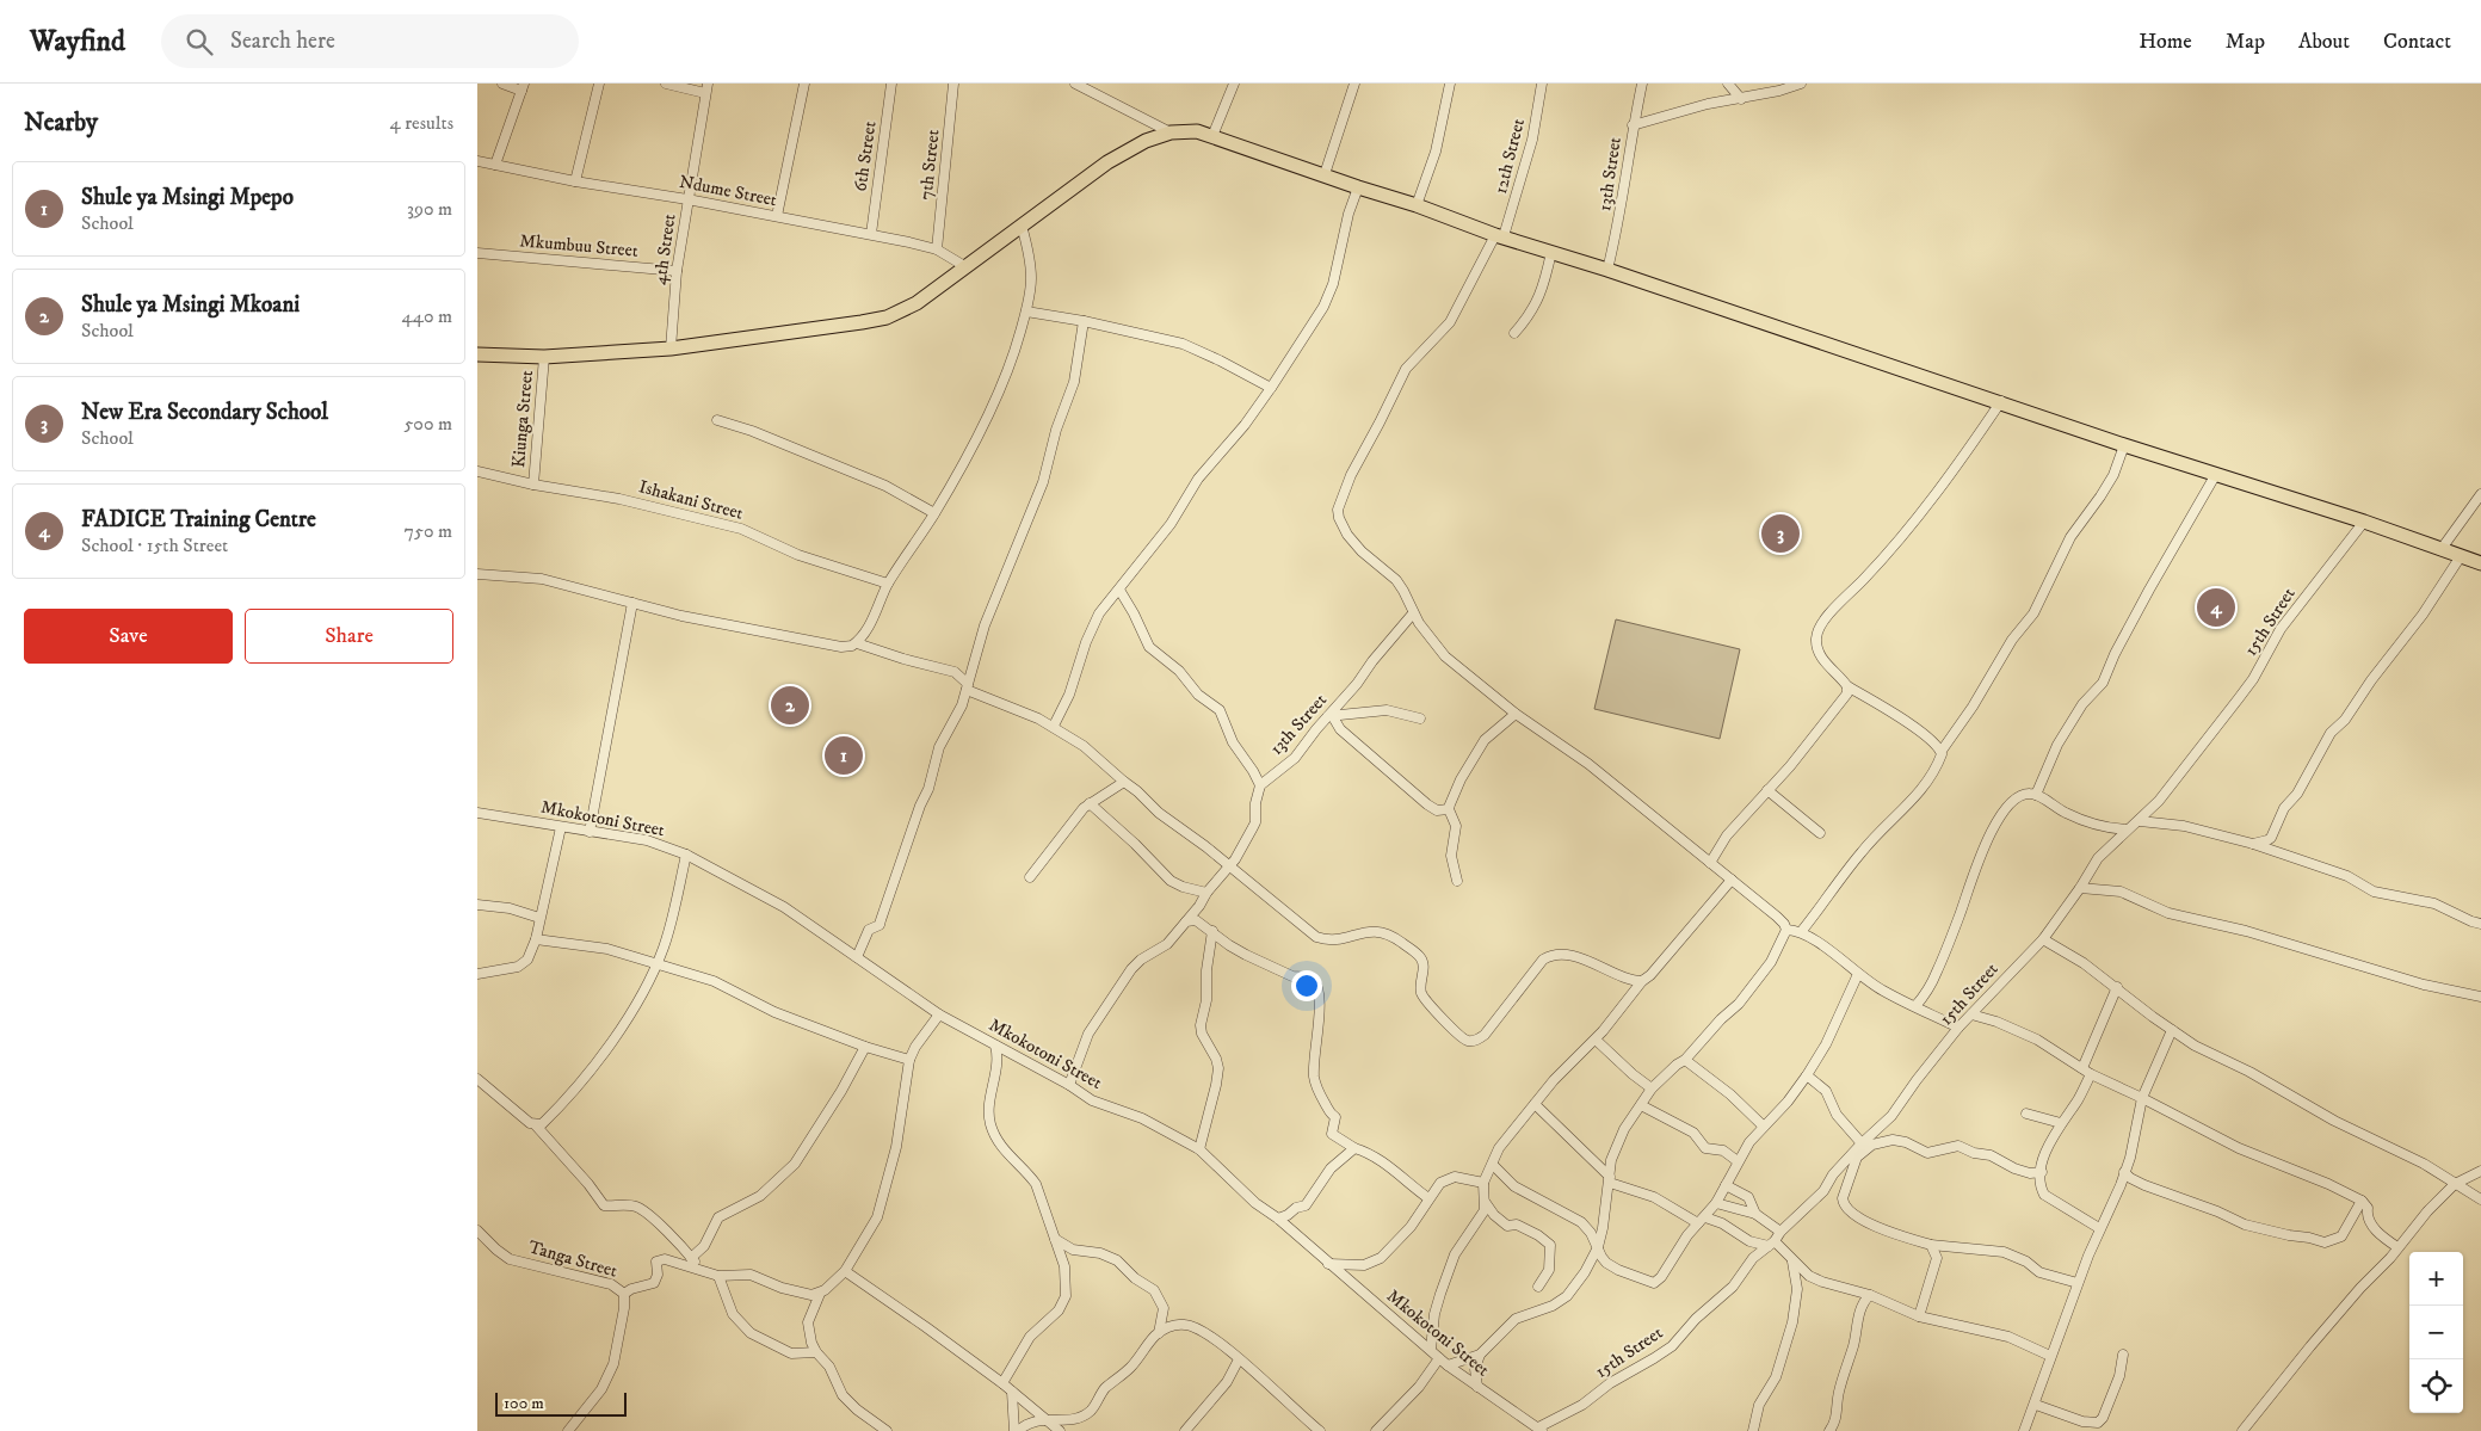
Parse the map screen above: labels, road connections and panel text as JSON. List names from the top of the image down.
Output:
{
  "streets": {
    "street": [
      "6th Street",
      "12th Street",
      "7th Street",
      "13th Street",
      "Ndume Street",
      "Mkumbuu Street",
      "4th Street",
      "Kiunga Street",
      "Ishakani Street",
      "15th Street",
      "Mkokotoni Street",
      "Tanga Street"
    ]
  },
  "crossings": [
    ["6th Street", "Ndume Street"],
    ["12th Street", "13th Street"],
    ["7th Street", "Ndume Street"],
    ["Ndume Street", "4th Street"],
    ["Mkumbuu Street", "4th Street"],
    ["Kiunga Street", "Ishakani Street"],
    ["15th Street", "Mkokotoni Street"]
  ],
  "scale_bar": "100 m",
  "page": {
    "header": "Wayfind",
    "search": "Search here",
    "nav": [
      "Home",
      "Map",
      "About",
      "Contact"
    ],
    "heading": ["Nearby", "4 results"],
    "list": [
      {
        "mark": "1",
        "name": "Shule ya Msingi Mpepo",
        "note": "School",
        "value": "390 m"
      },
      {
        "mark": "2",
        "name": "Shule ya Msingi Mkoani",
        "note": "School",
        "value": "440 m"
      },
      {
        "mark": "3",
        "name": "New Era Secondary School",
        "note": "School",
        "value": "500 m"
      },
      {
        "mark": "4",
        "name": "FADICE Training Centre",
        "note": "School · 15th Street",
        "value": "750 m"
      }
    ],
    "pins": [
      "3",
      "4",
      "2",
      "1"
    ],
    "buttons": ["Save", "Share"],
    "map_buttons": ["+", "−"],
    "scale": "100 m"
  }
}
